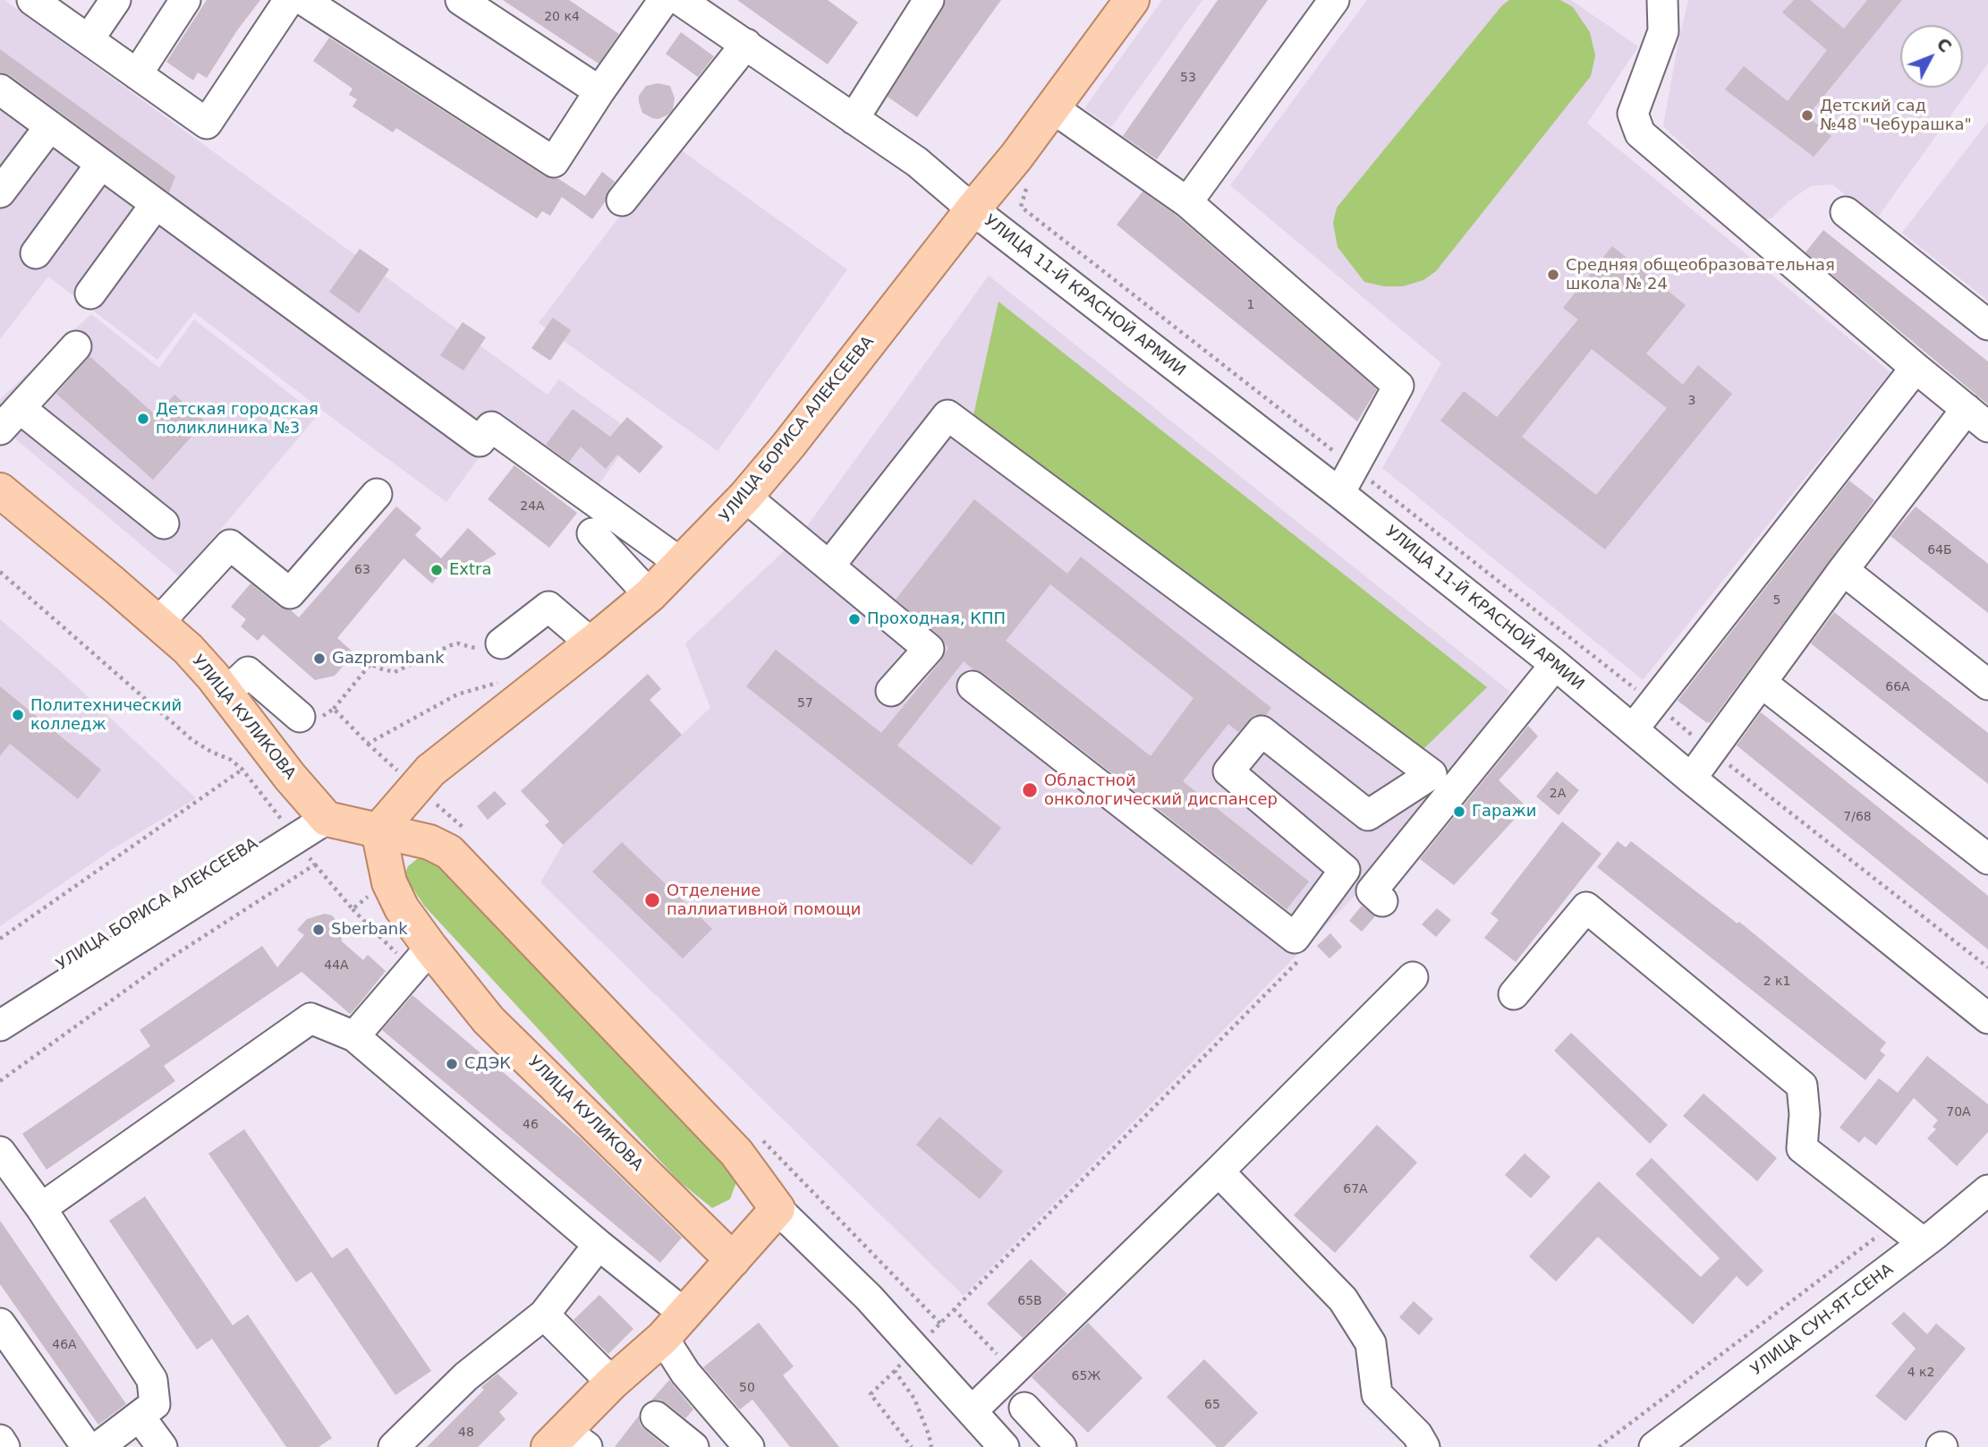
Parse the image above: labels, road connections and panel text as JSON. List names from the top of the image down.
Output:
{
  "streets": {
    "main road": ["УЛИЦА БОРИСА АЛЕКСЕЕВА", "УЛИЦА КУЛИКОВА"],
    "street": ["УЛИЦА 11-Й КРАСНОЙ АРМИИ", "УЛИЦА СУН-ЯТ-СЕНА"]
  },
  "crossings": [
    ["УЛИЦА 11-Й КРАСНОЙ АРМИИ", "УЛИЦА БОРИСА АЛЕКСЕЕВА"],
    ["УЛИЦА БОРИСА АЛЕКСЕЕВА", "УЛИЦА КУЛИКОВА"]
  ],
  "places": [
    "Детский сад №48 \"Чебурашка\"",
    "Средняя общеобразовательная школа № 24",
    "Детская городская поликлиника №3",
    "Extra",
    "Проходная, КПП",
    "Gazprombank",
    "Политехнический колледж",
    "Областной онкологический диспансер",
    "Гаражи",
    "Отделение паллиативной помощи",
    "Sberbank",
    "СДЭК"
  ],
  "house_numbers": [
    "20 к4",
    "53",
    "1",
    "3",
    "24А",
    "64Б",
    "63",
    "5",
    "66А",
    "57",
    "2А",
    "7/68",
    "44А",
    "2 к1",
    "70А",
    "46",
    "67А",
    "65В",
    "46А",
    "4 к2",
    "65Ж",
    "50",
    "65",
    "48"
  ],
  "north": "top right"
}
